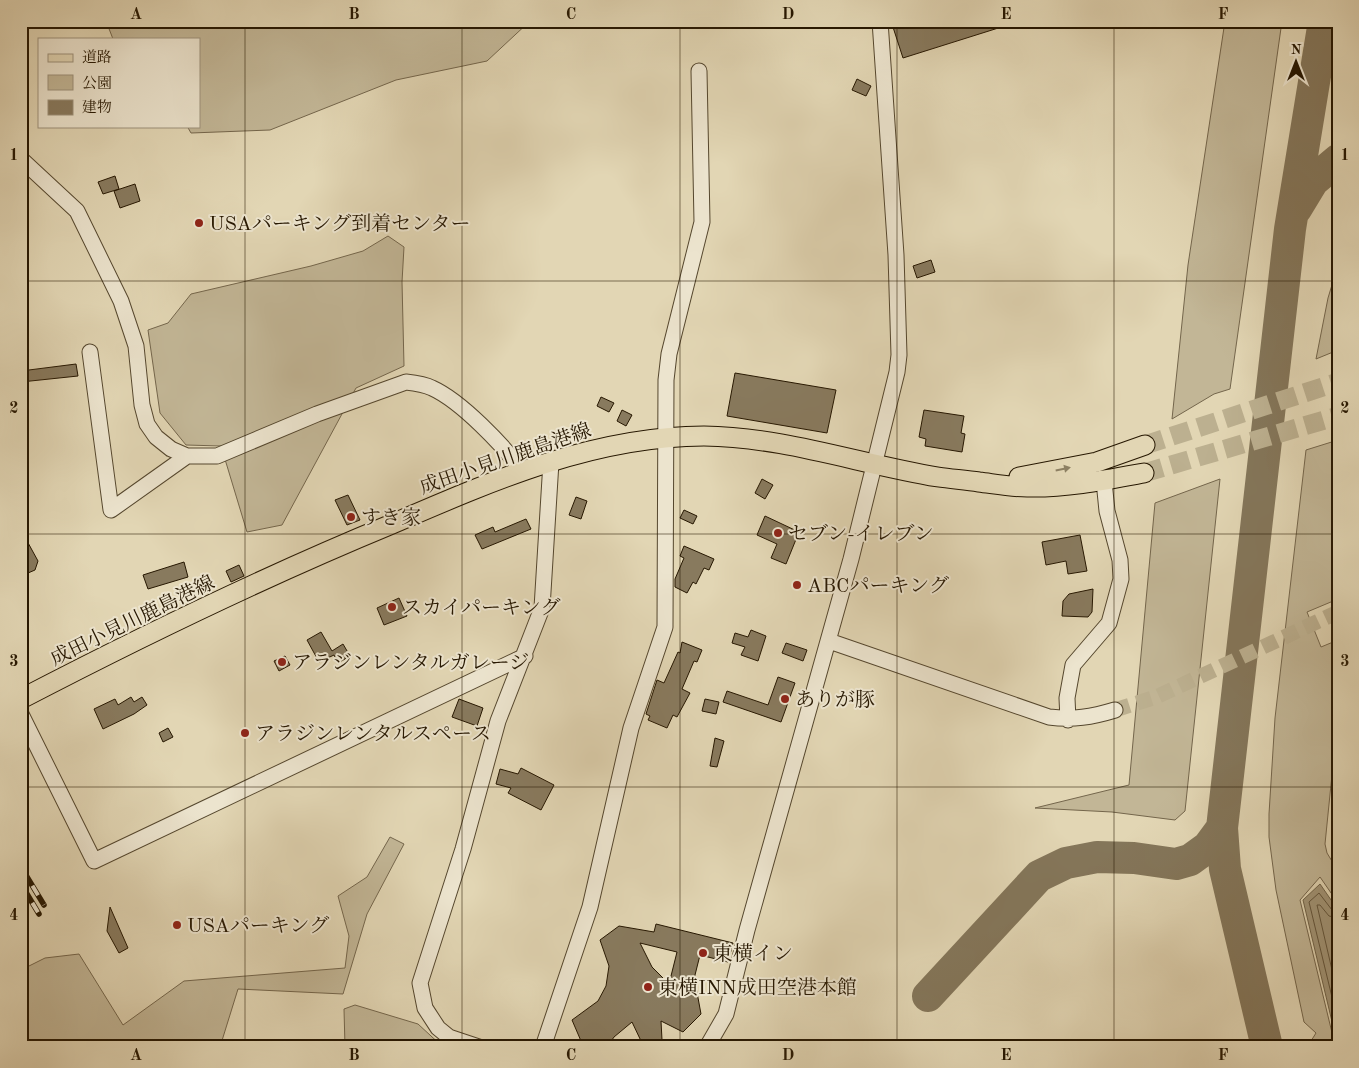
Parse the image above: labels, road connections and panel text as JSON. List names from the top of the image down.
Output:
{
  "streets": {
    "main road": ["成田小見川鹿島港線"]
  },
  "places": [
    "USAパーキング到着センター",
    "すき家",
    "セブン-イレブン",
    "ABCパーキング",
    "スカイパーキング",
    "アラジンレンタルガレージ",
    "ありが豚",
    "アラジンレンタルスペース",
    "USAパーキング",
    "東横イン",
    "東横INN成田空港本館"
  ],
  "legend": ["道路", "公園", "建物"],
  "north": "top",
  "grid": {
    "columns": [
      "A",
      "B",
      "C",
      "D",
      "E",
      "F"
    ],
    "rows": [
      "1",
      "2",
      "3",
      "4"
    ]
  }
}
